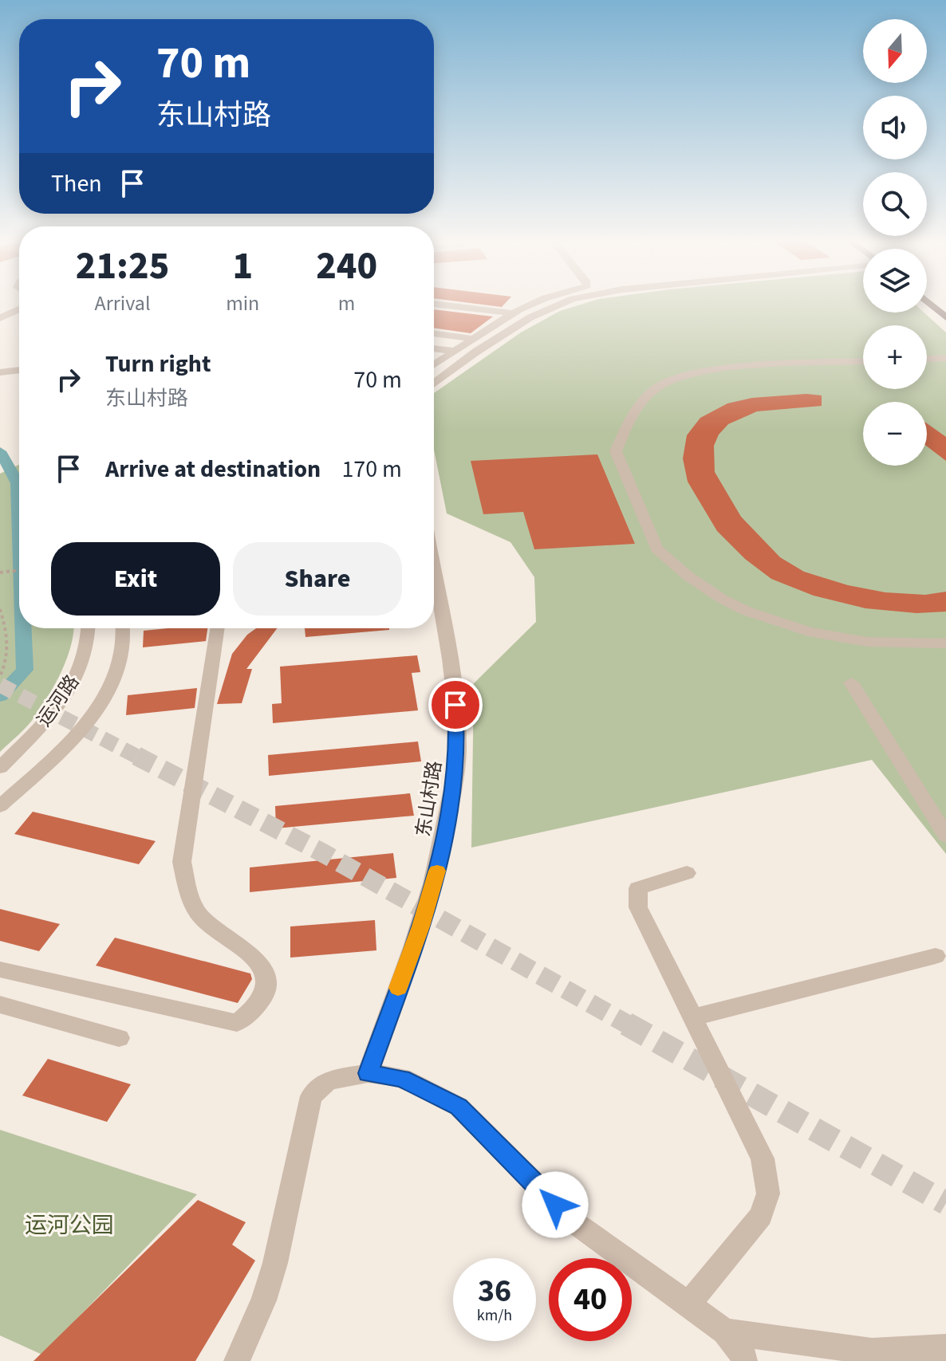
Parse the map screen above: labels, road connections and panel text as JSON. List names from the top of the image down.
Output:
{
  "streets": {
    "street": ["运河路", "东山村路"]
  },
  "parks": ["运河公园"],
  "north": "bottom",
  "page": {
    "map_buttons": ["+", "−"],
    "turn": ["70 m", "东山村路"],
    "then": "Then",
    "eta": [
      "21:25",
      "Arrival",
      "1",
      "min",
      "240",
      "m"
    ],
    "list": [
      {
        "name": "Turn right",
        "note": "东山村路",
        "value": "70 m"
      },
      {
        "name": "Arrive at destination",
        "value": "170 m"
      }
    ],
    "buttons": ["Exit", "Share"],
    "speed": "36 km/h",
    "limit": "40"
  }
}
